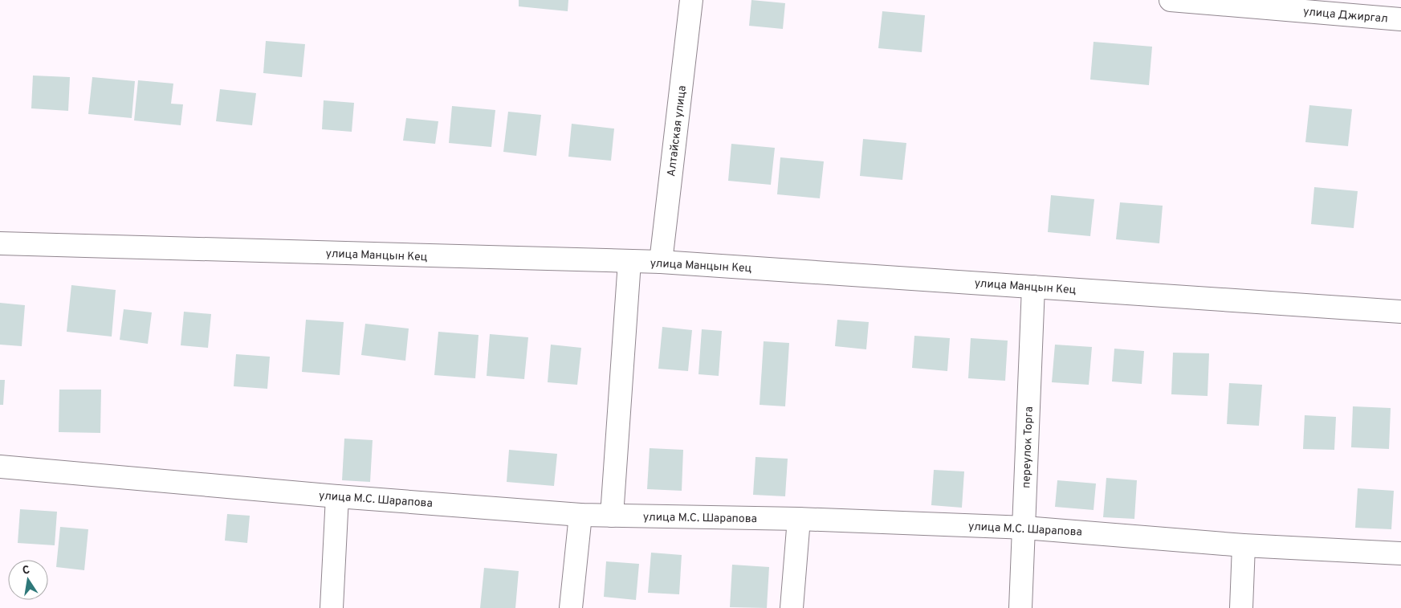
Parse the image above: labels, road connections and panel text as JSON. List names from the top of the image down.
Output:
{
  "streets": {
    "street": [
      "улица Джиргал",
      "Алтайская улица",
      "улица Манцын Кец",
      "переулок Торга",
      "улица М.С. Шарапова"
    ]
  },
  "crossings": [
    ["Алтайская улица", "улица Манцын Кец"],
    ["улица Манцын Кец", "переулок Торга"],
    ["переулок Торга", "улица М.С. Шарапова"]
  ],
  "north": "top"
}
